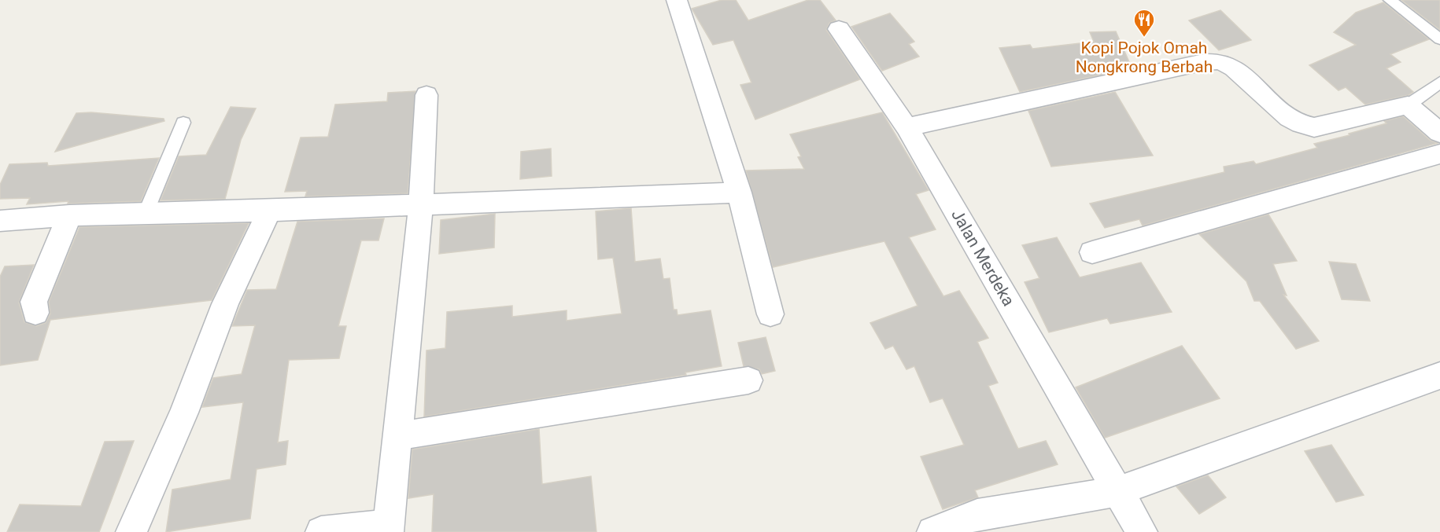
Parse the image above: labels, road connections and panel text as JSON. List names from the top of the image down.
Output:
{
  "streets": {
    "street": ["Jalan Merdeka"]
  },
  "places": {
    "restaurant": ["Kopi Pojok Omah Nongkrong Berbah"]
  }
}
